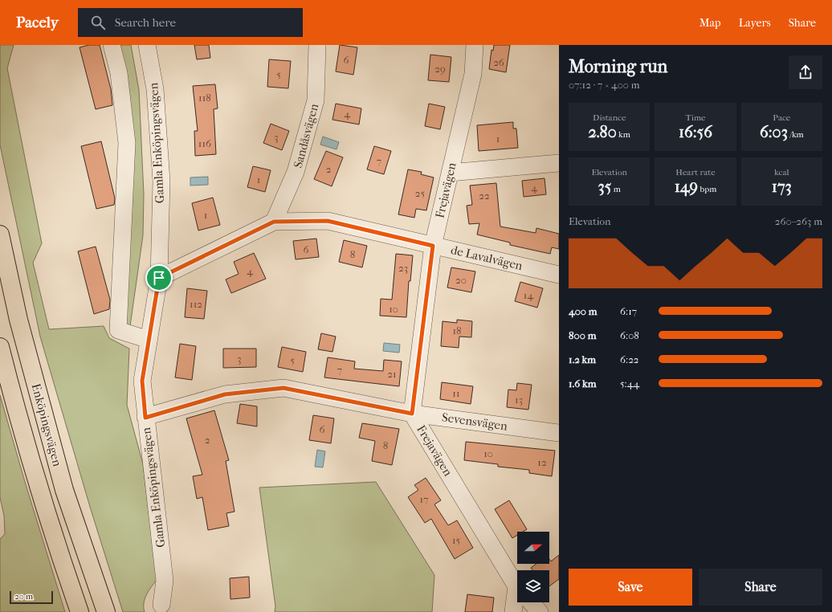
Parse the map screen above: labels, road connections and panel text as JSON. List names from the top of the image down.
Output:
{
  "streets": {
    "main road": ["Enköpingsvägen"],
    "street": [
      "Sandåsvägen",
      "Gamla Enköpingsvägen",
      "Frejavägen",
      "de Lavalvägen",
      "Sevensvägen"
    ]
  },
  "crossings": [
    ["Sandåsvägen", "de Lavalvägen"],
    ["Gamla Enköpingsvägen", "de Lavalvägen"],
    ["Gamla Enköpingsvägen", "Sevensvägen"],
    ["Frejavägen", "de Lavalvägen"],
    ["Frejavägen", "Sevensvägen"]
  ],
  "house_numbers": [
    "6",
    "26",
    "29",
    "5",
    "118",
    "4",
    "3",
    "1",
    "116",
    "7",
    "2",
    "1",
    "4",
    "25",
    "22",
    "1",
    "6",
    "8",
    "23",
    "4",
    "20",
    "14",
    "112",
    "10",
    "18",
    "3",
    "5",
    "7",
    "21",
    "11",
    "13",
    "6",
    "2",
    "8",
    "10",
    "12",
    "17",
    "15"
  ],
  "scale_bar": "20 m",
  "north": "right",
  "page": {
    "header": "Pacely",
    "search": "Search here",
    "nav": ["Map", "Layers", "Share"],
    "heading": ["Morning run", "07:12 · 7 × 400 m"],
    "stats": [
      ["Distance", "2.80 km"],
      ["Time", "16:56"],
      ["Pace", "6:03 /km"],
      ["Elevation", "35 m"],
      ["Heart rate", "149 bpm"],
      ["kcal", "173"]
    ],
    "chart": ["Elevation", "260–263 m"],
    "list": [
      {
        "name": "400 m",
        "note": "6:17"
      },
      {
        "name": "800 m",
        "note": "6:08"
      },
      {
        "name": "1.2 km",
        "note": "6:22"
      },
      {
        "name": "1.6 km",
        "note": "5:44"
      }
    ],
    "buttons": ["Save", "Share"],
    "scale": "20 m"
  }
}
